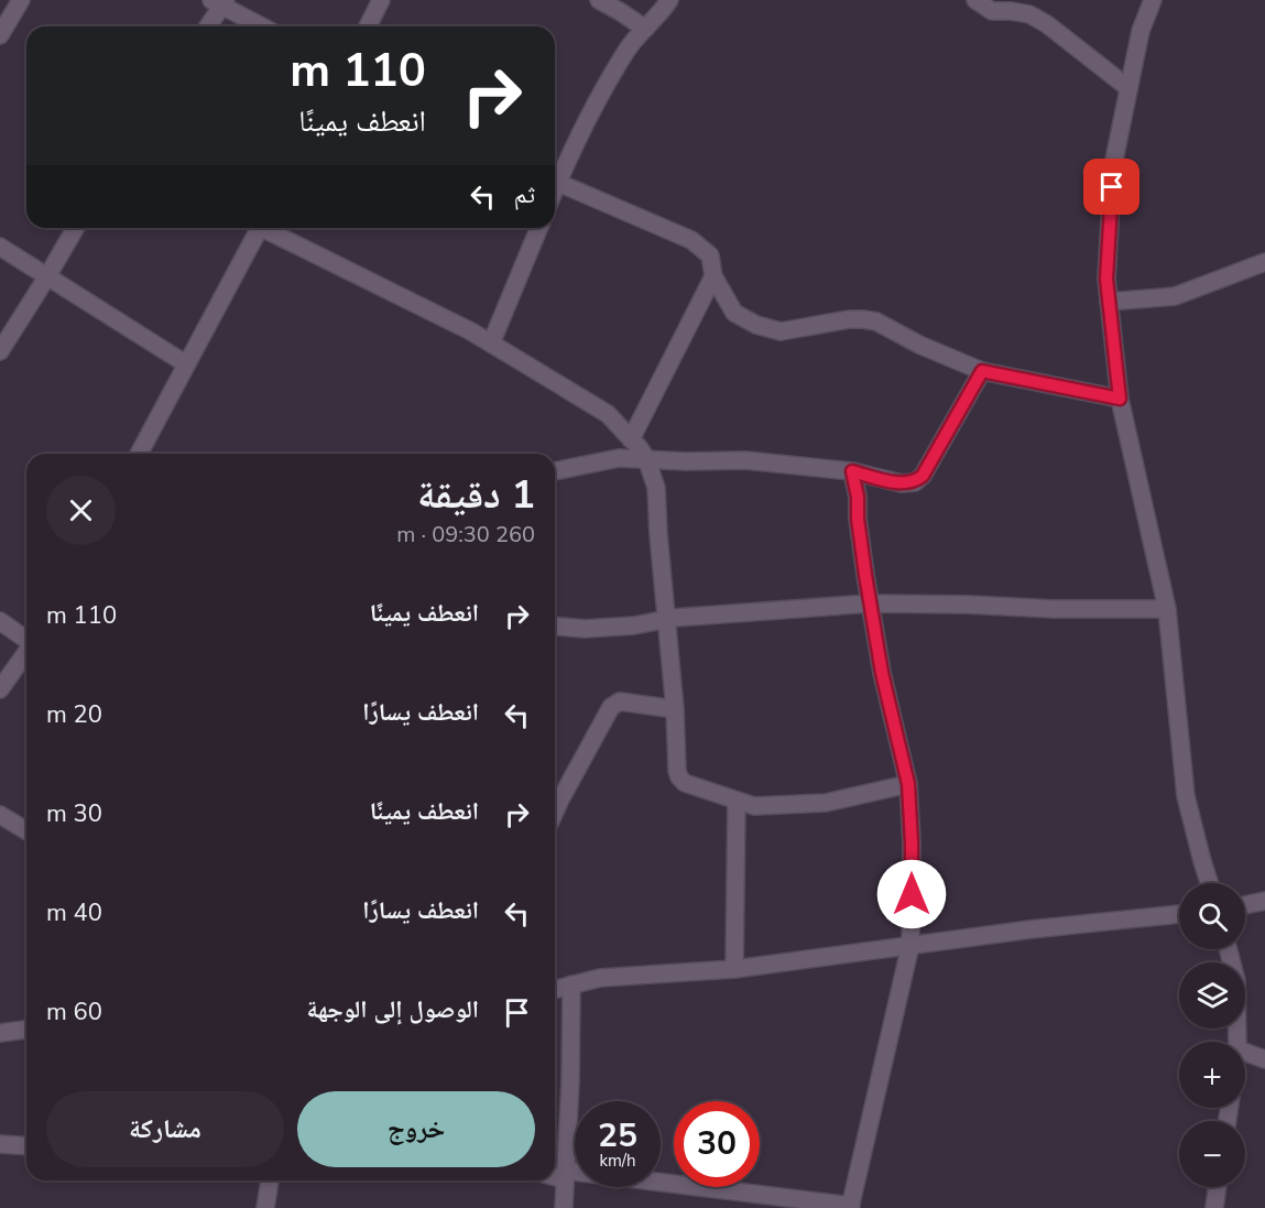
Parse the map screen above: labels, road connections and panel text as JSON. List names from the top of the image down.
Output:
{
  "page": {
    "turn": ["110 m", "انعطف يمينًا"],
    "then": "ثم",
    "heading": ["1 دقيقة", "260 m · 09:30"],
    "list": [
      {
        "name": "انعطف يمينًا",
        "value": "110 m"
      },
      {
        "name": "انعطف يسارًا",
        "value": "20 m"
      },
      {
        "name": "انعطف يمينًا",
        "value": "30 m"
      },
      {
        "name": "انعطف يسارًا",
        "value": "40 m"
      },
      {
        "name": "الوصول إلى الوجهة",
        "value": "60 m"
      }
    ],
    "map_buttons": ["+", "−"],
    "buttons": ["خروج", "مشاركة"],
    "speed": "25 km/h",
    "limit": "30"
  }
}
